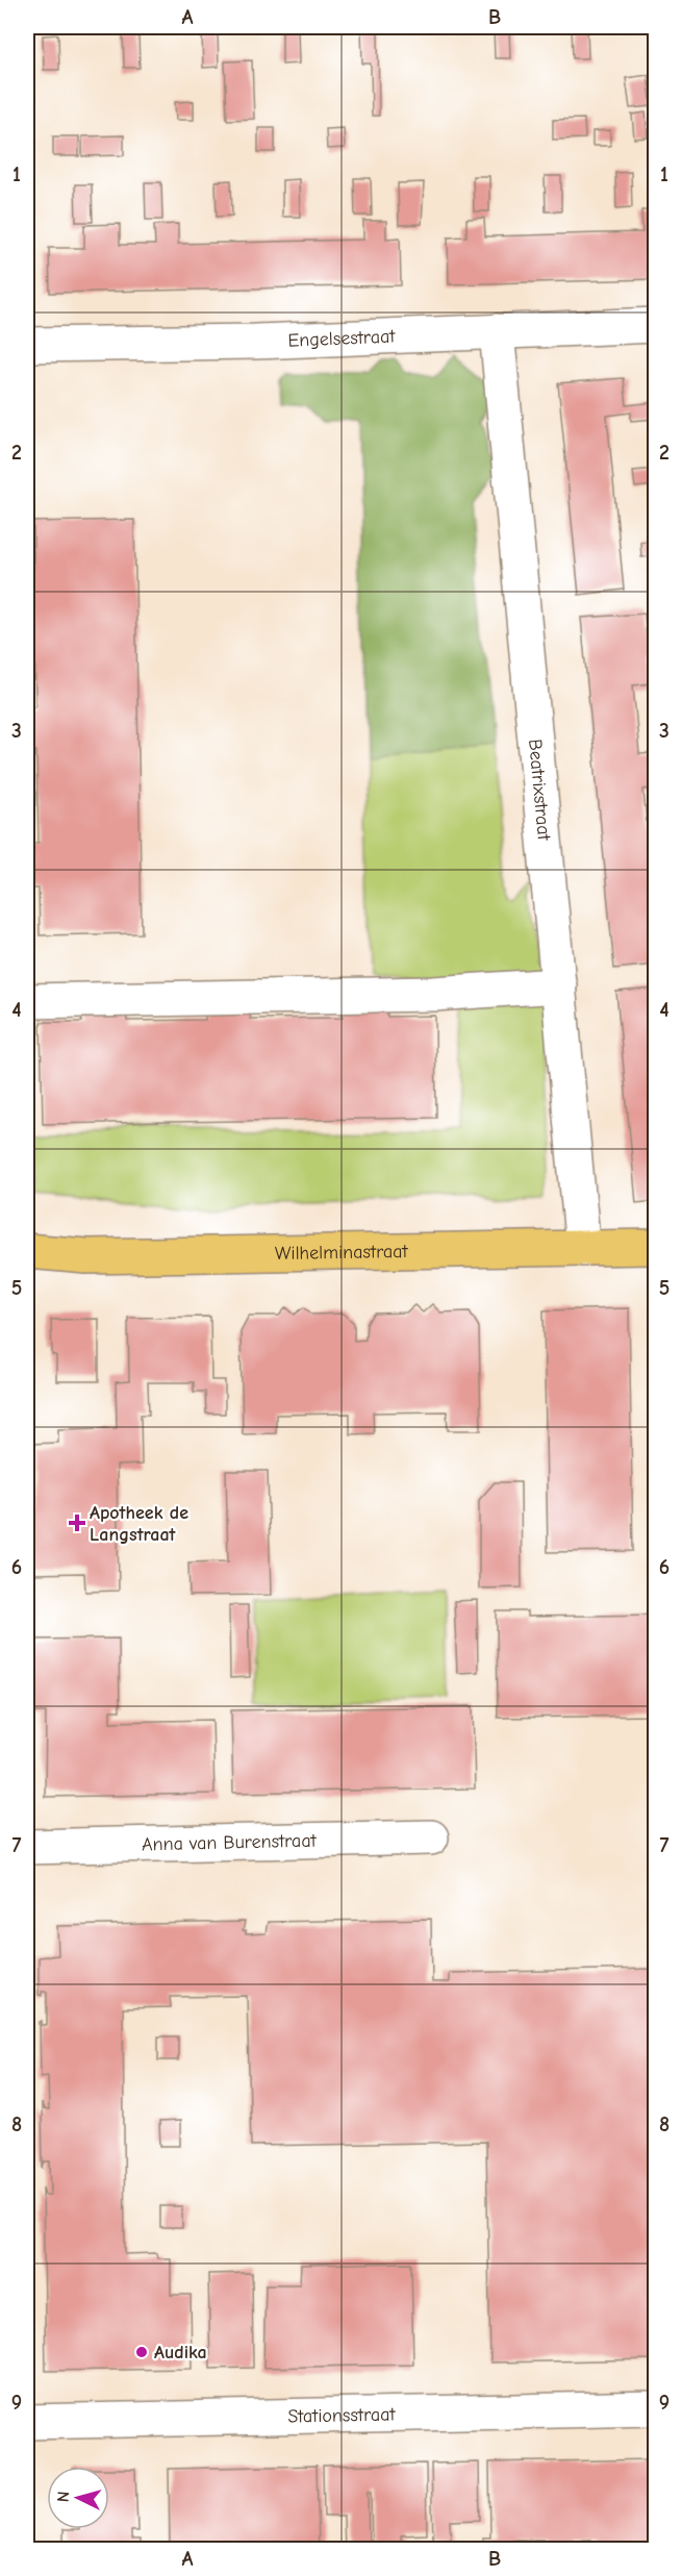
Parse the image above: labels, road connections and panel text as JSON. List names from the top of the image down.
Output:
{
  "streets": {
    "main road": ["Wilhelminastraat"],
    "street": [
      "Engelsestraat",
      "Beatrixstraat",
      "Anna van Burenstraat",
      "Stationsstraat"
    ]
  },
  "crossings": [
    ["Engelsestraat", "Beatrixstraat"],
    ["Beatrixstraat", "Wilhelminastraat"]
  ],
  "places": {
    "health": ["Apotheek de Langstraat"],
    "other": ["Audika"]
  },
  "north": "left",
  "grid": {
    "columns": ["A", "B"],
    "rows": [
      "1",
      "2",
      "3",
      "4",
      "5",
      "6",
      "7",
      "8",
      "9"
    ]
  }
}
